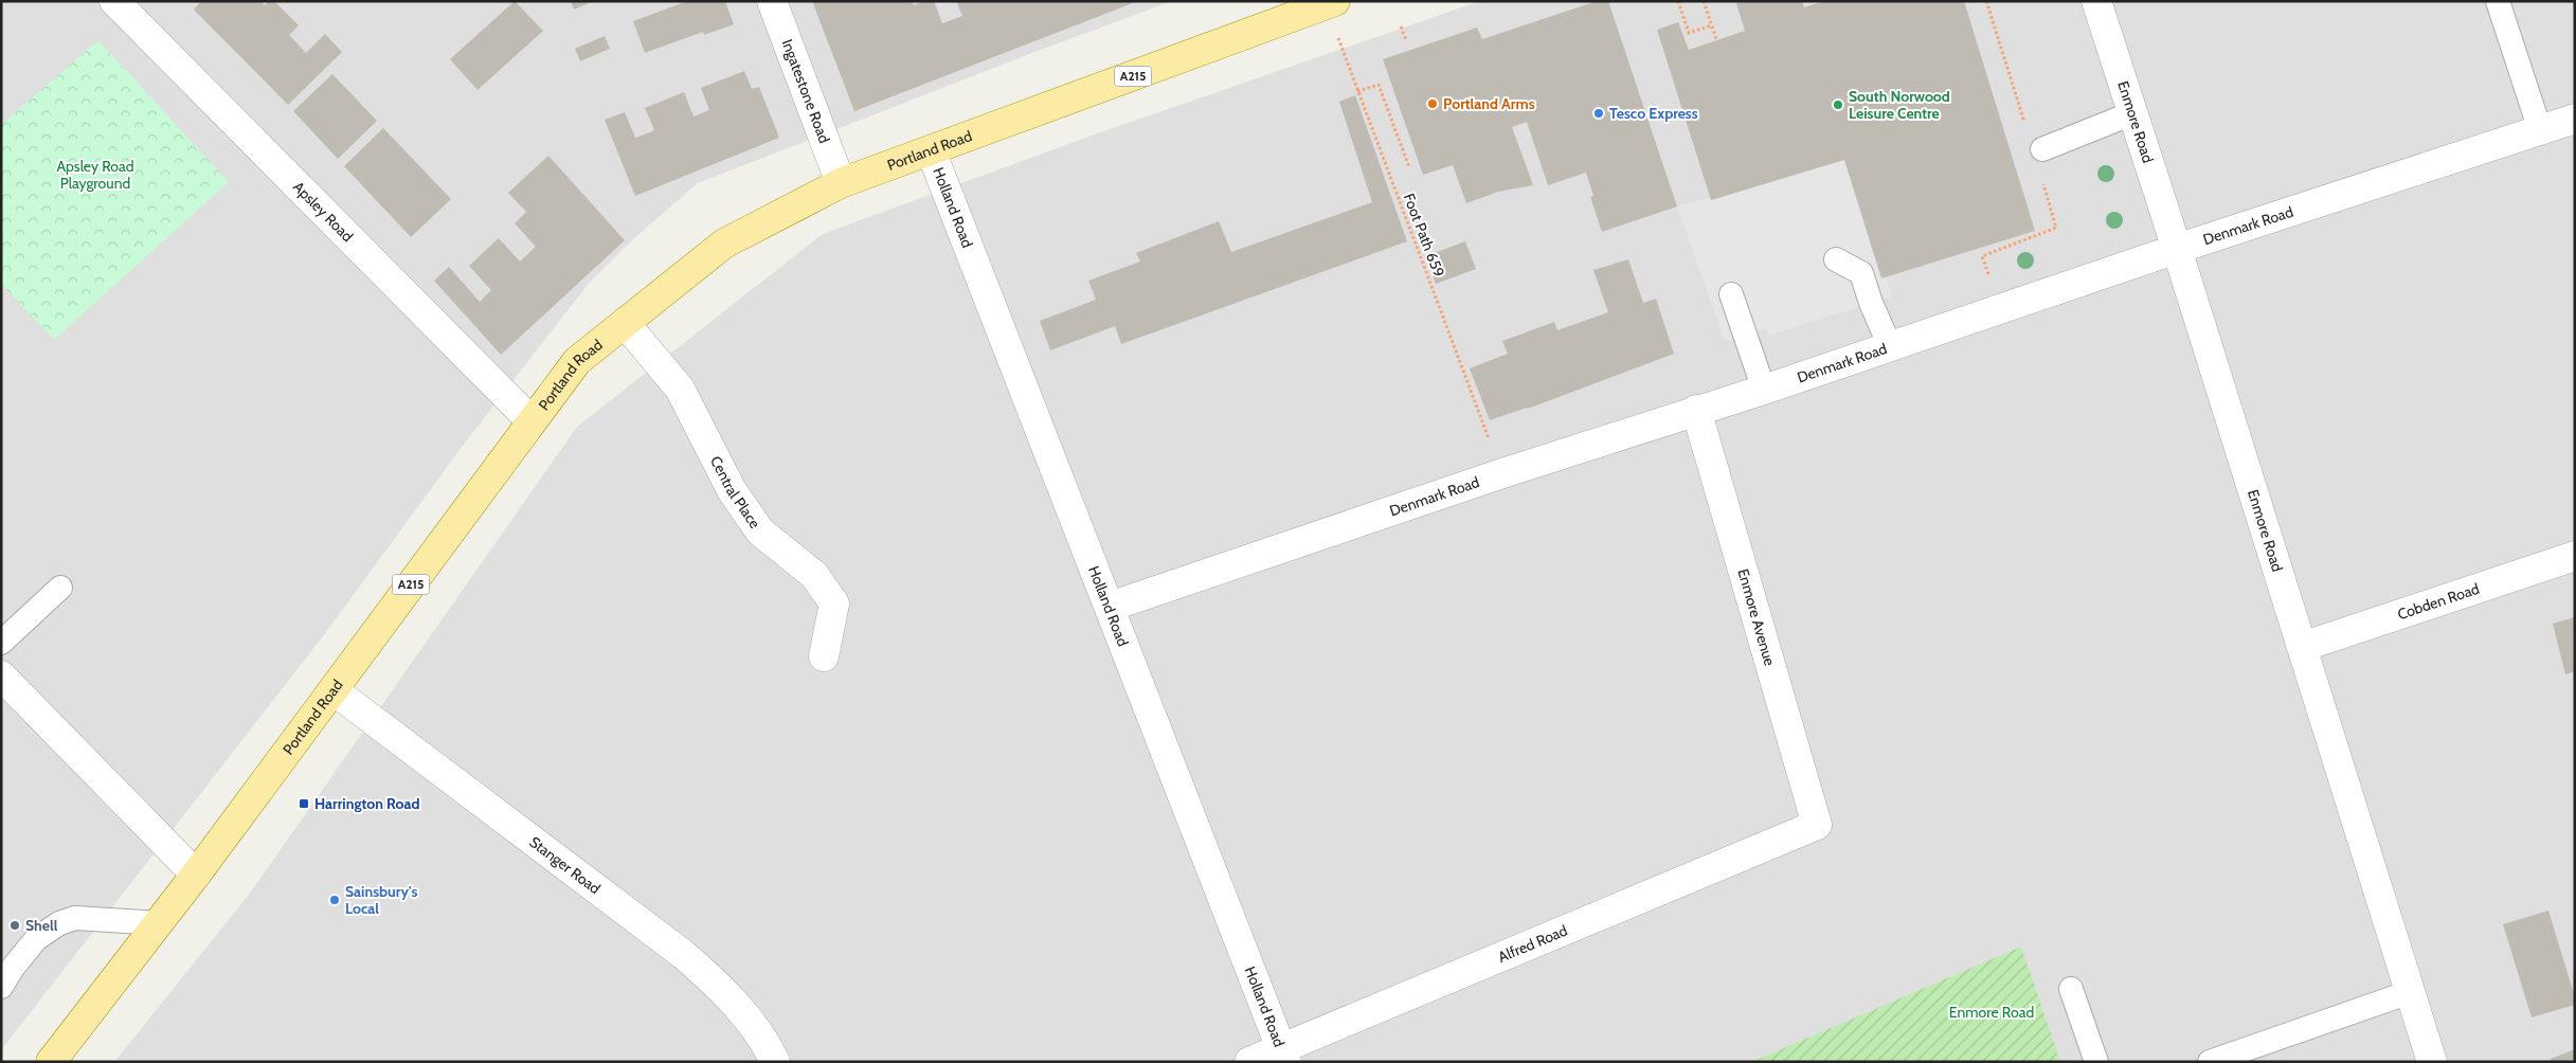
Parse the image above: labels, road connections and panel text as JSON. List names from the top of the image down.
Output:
{
  "streets": {
    "main road": ["A215", "Portland Road"],
    "street": [
      "Ingatestone Road",
      "Enmore Road",
      "Holland Road",
      "Apsley Road",
      "Denmark Road",
      "Central Place",
      "Cobden Road",
      "Enmore Avenue",
      "Stanger Road",
      "Alfred Road"
    ],
    "path": ["Foot Path 659"]
  },
  "crossings": [
    ["Ingatestone Road", "Portland Road"],
    ["Enmore Road", "Denmark Road"],
    ["Enmore Road", "Cobden Road"],
    ["Portland Road", "Holland Road"],
    ["Portland Road", "Apsley Road"],
    ["Portland Road", "Foot Path 659"],
    ["Portland Road", "Central Place"],
    ["Portland Road", "Stanger Road"],
    ["Holland Road", "Denmark Road"],
    ["Holland Road", "Alfred Road"],
    ["Denmark Road", "Foot Path 659"],
    ["Denmark Road", "Enmore Avenue"],
    ["Enmore Avenue", "Alfred Road"]
  ],
  "parks": ["Apsley Road Playground", "Enmore Road"],
  "places": {
    "other": [
      "Portland Arms",
      "South Norwood Leisure Centre",
      "Tesco Express",
      "Sainsbury's Local",
      "Shell"
    ],
    "transit": ["Harrington Road"]
  }
}
